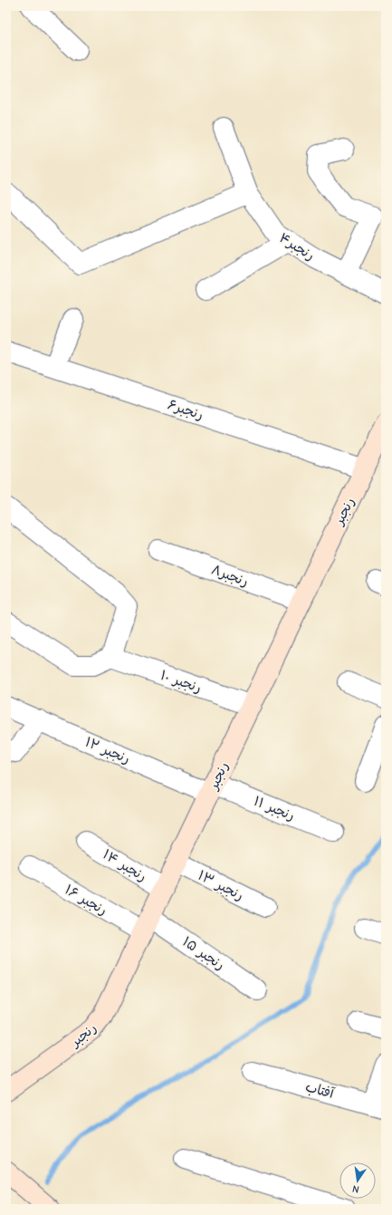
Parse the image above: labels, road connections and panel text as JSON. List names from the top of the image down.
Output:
{
  "streets": {
    "street": [
      "رنجبر۴",
      "رنجبر۶",
      "رنجبر",
      "رنجبر۸",
      "رنجبر ۱۰",
      "رنجبر ۱۲",
      "رنجبر ۱۱",
      "رنجبر ۱۴",
      "رنجبر ۱۳",
      "رنجبر ۱۶",
      "رنجبر ۱۵",
      "آفتاب"
    ]
  },
  "crossings": [
    ["رنجبر۶", "رنجبر"],
    ["رنجبر", "رنجبر۸"],
    ["رنجبر", "رنجبر ۱۰"],
    ["رنجبر", "رنجبر ۱۲"],
    ["رنجبر", "رنجبر ۱۱"],
    ["رنجبر", "رنجبر ۱۴"],
    ["رنجبر", "رنجبر ۱۳"],
    ["رنجبر", "رنجبر ۱۶"],
    ["رنجبر", "رنجبر ۱۵"],
    ["رنجبر ۱۲", "رنجبر ۱۱"],
    ["رنجبر ۱۶", "رنجبر ۱۵"]
  ],
  "north": "bottom"
}
